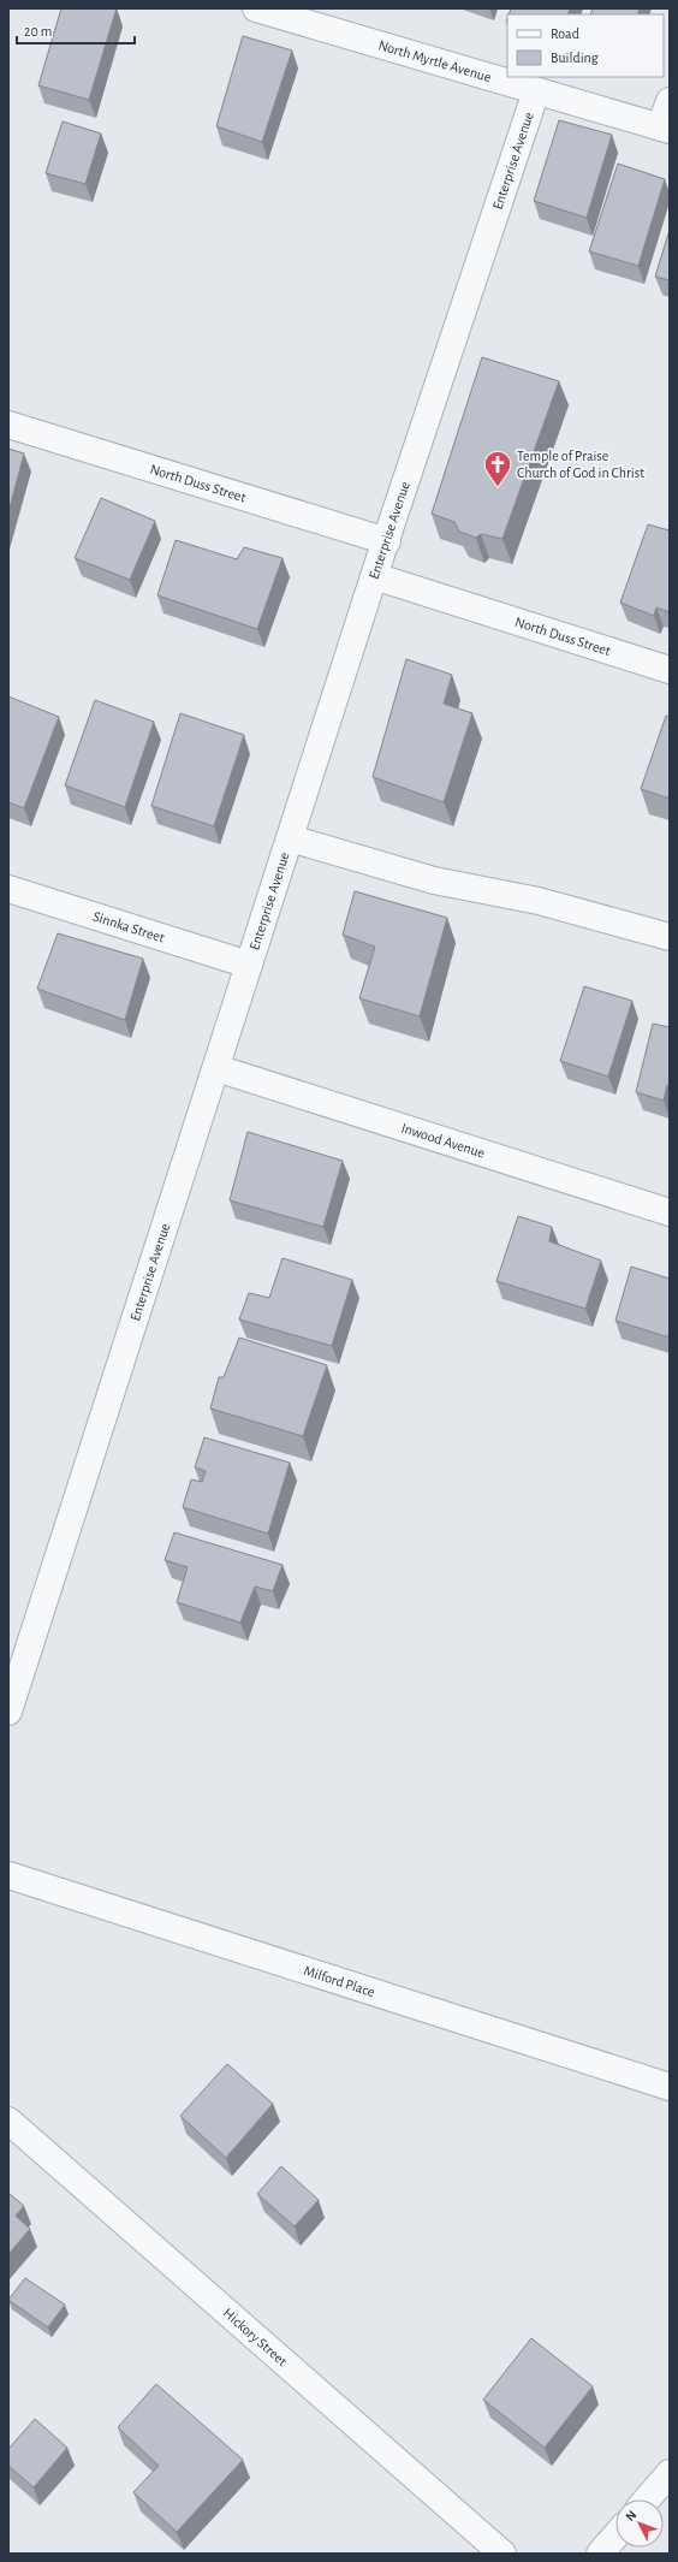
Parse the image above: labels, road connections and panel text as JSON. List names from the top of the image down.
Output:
{
  "streets": {
    "street": [
      "North Myrtle Avenue",
      "Enterprise Avenue",
      "North Duss Street",
      "Sinnka Street",
      "Inwood Avenue",
      "Milford Place",
      "Hickory Street"
    ]
  },
  "crossings": [
    ["North Myrtle Avenue", "Enterprise Avenue"],
    ["Enterprise Avenue", "North Duss Street"],
    ["Enterprise Avenue", "Sinnka Street"],
    ["Enterprise Avenue", "Inwood Avenue"]
  ],
  "places": {
    "church": ["Temple of Praise Church of God in Christ"]
  },
  "legend": ["Road", "Building"],
  "scale_bar": "20 m",
  "north": "top left"
}
